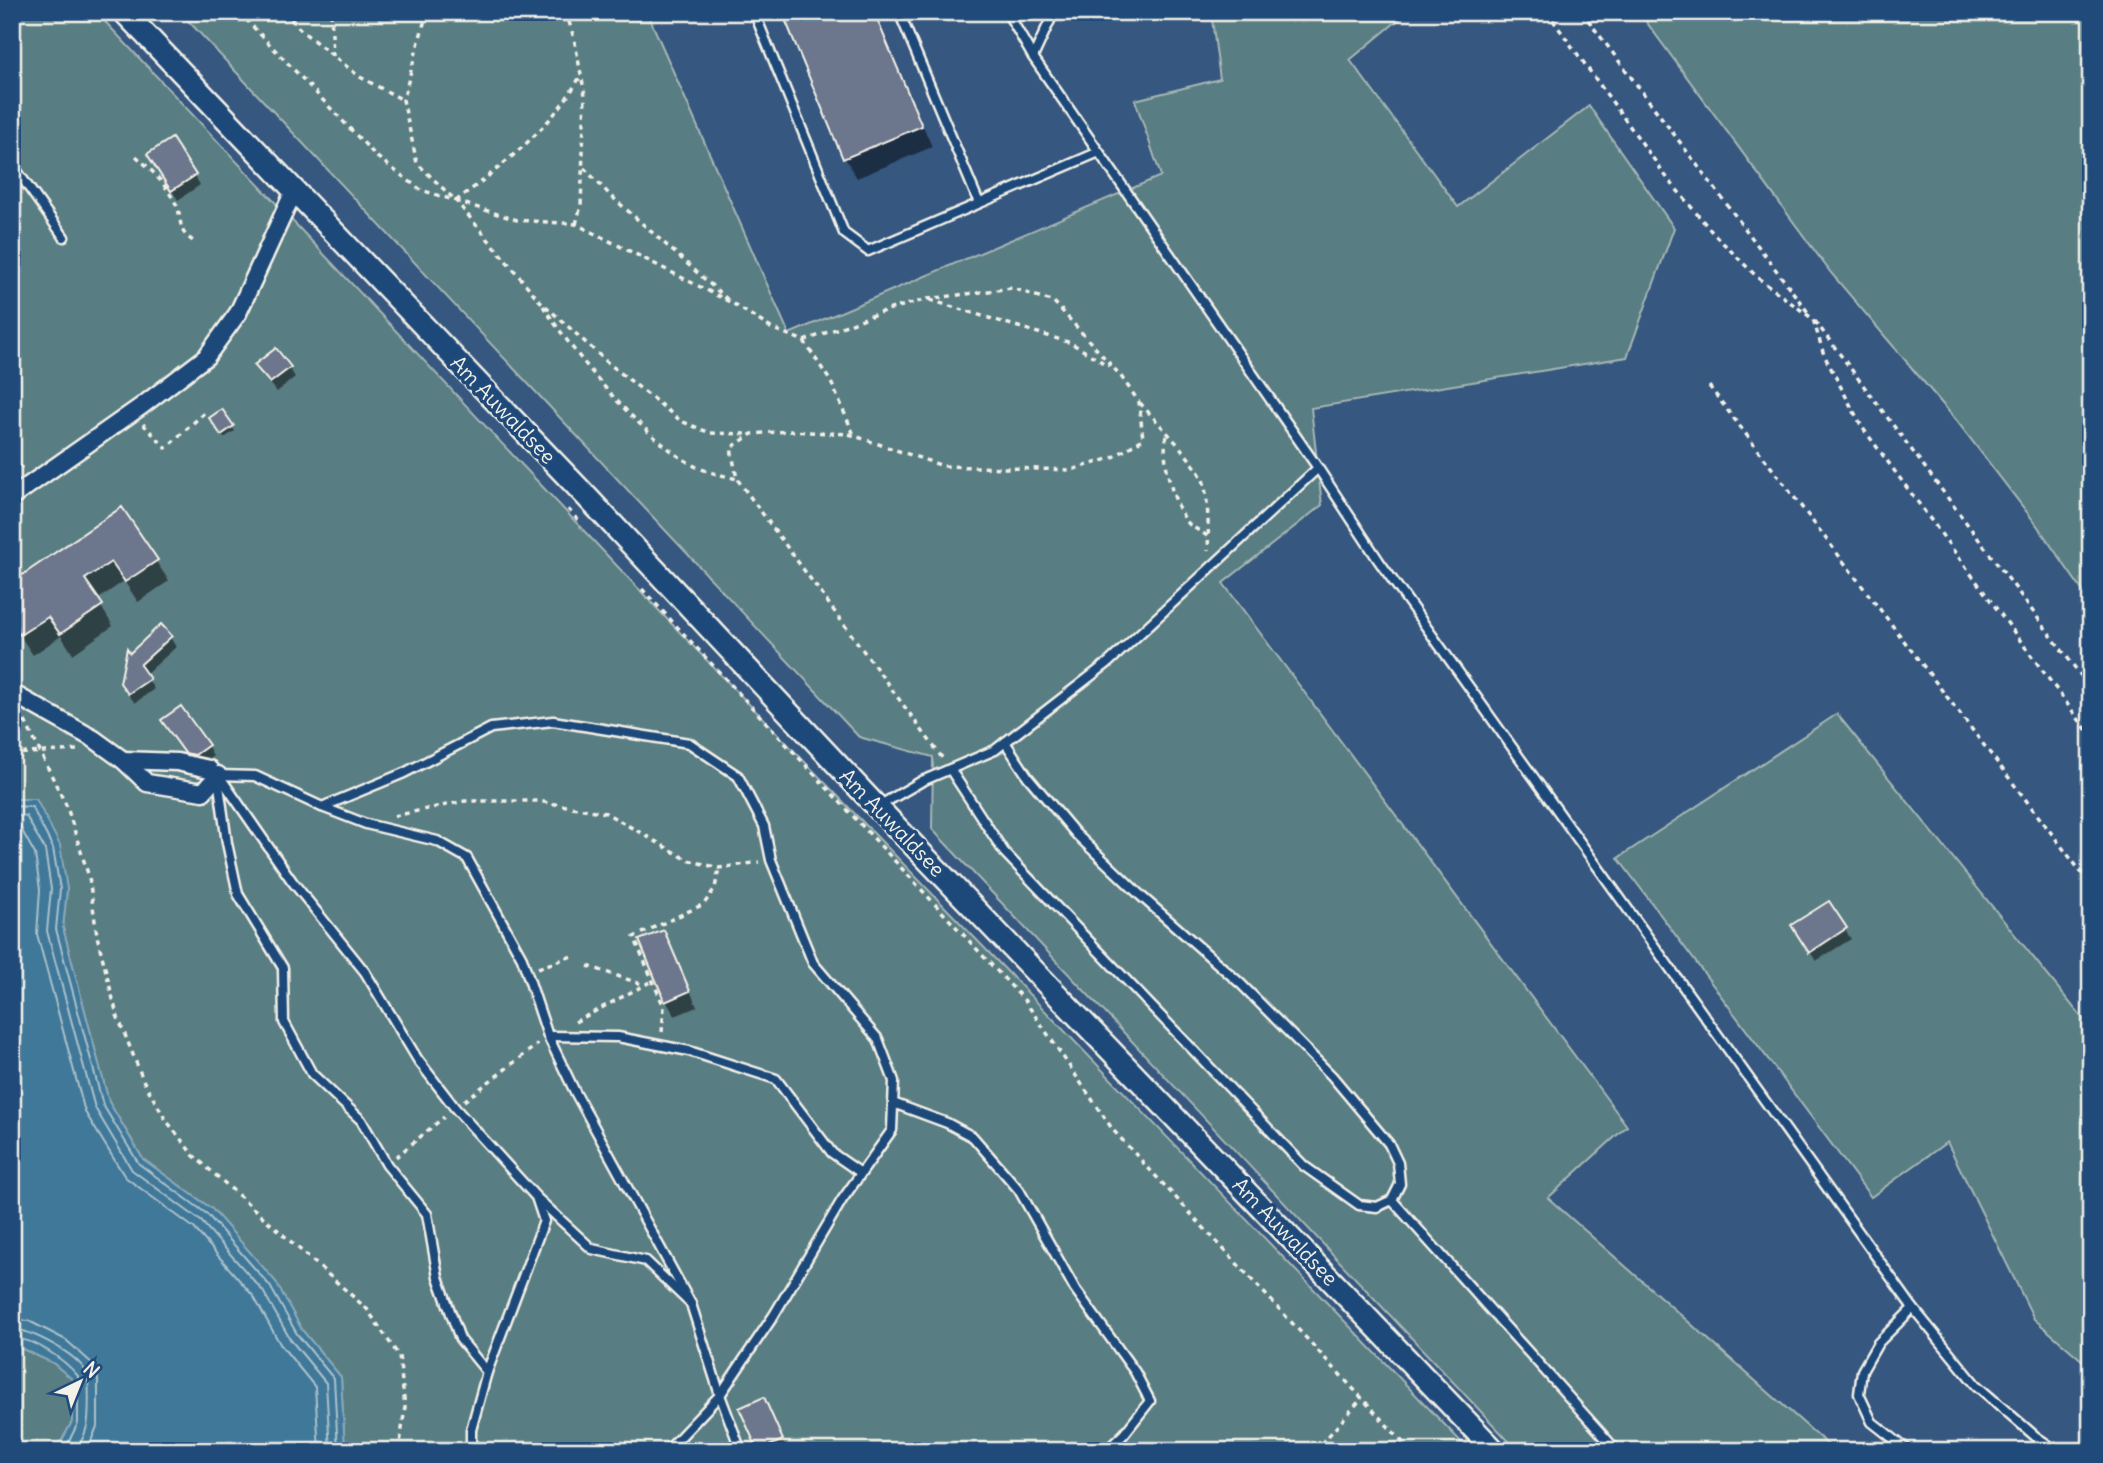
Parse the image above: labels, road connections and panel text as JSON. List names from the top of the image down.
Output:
{
  "streets": {
    "street": ["Am Auwaldsee"]
  },
  "north": "top right"
}
